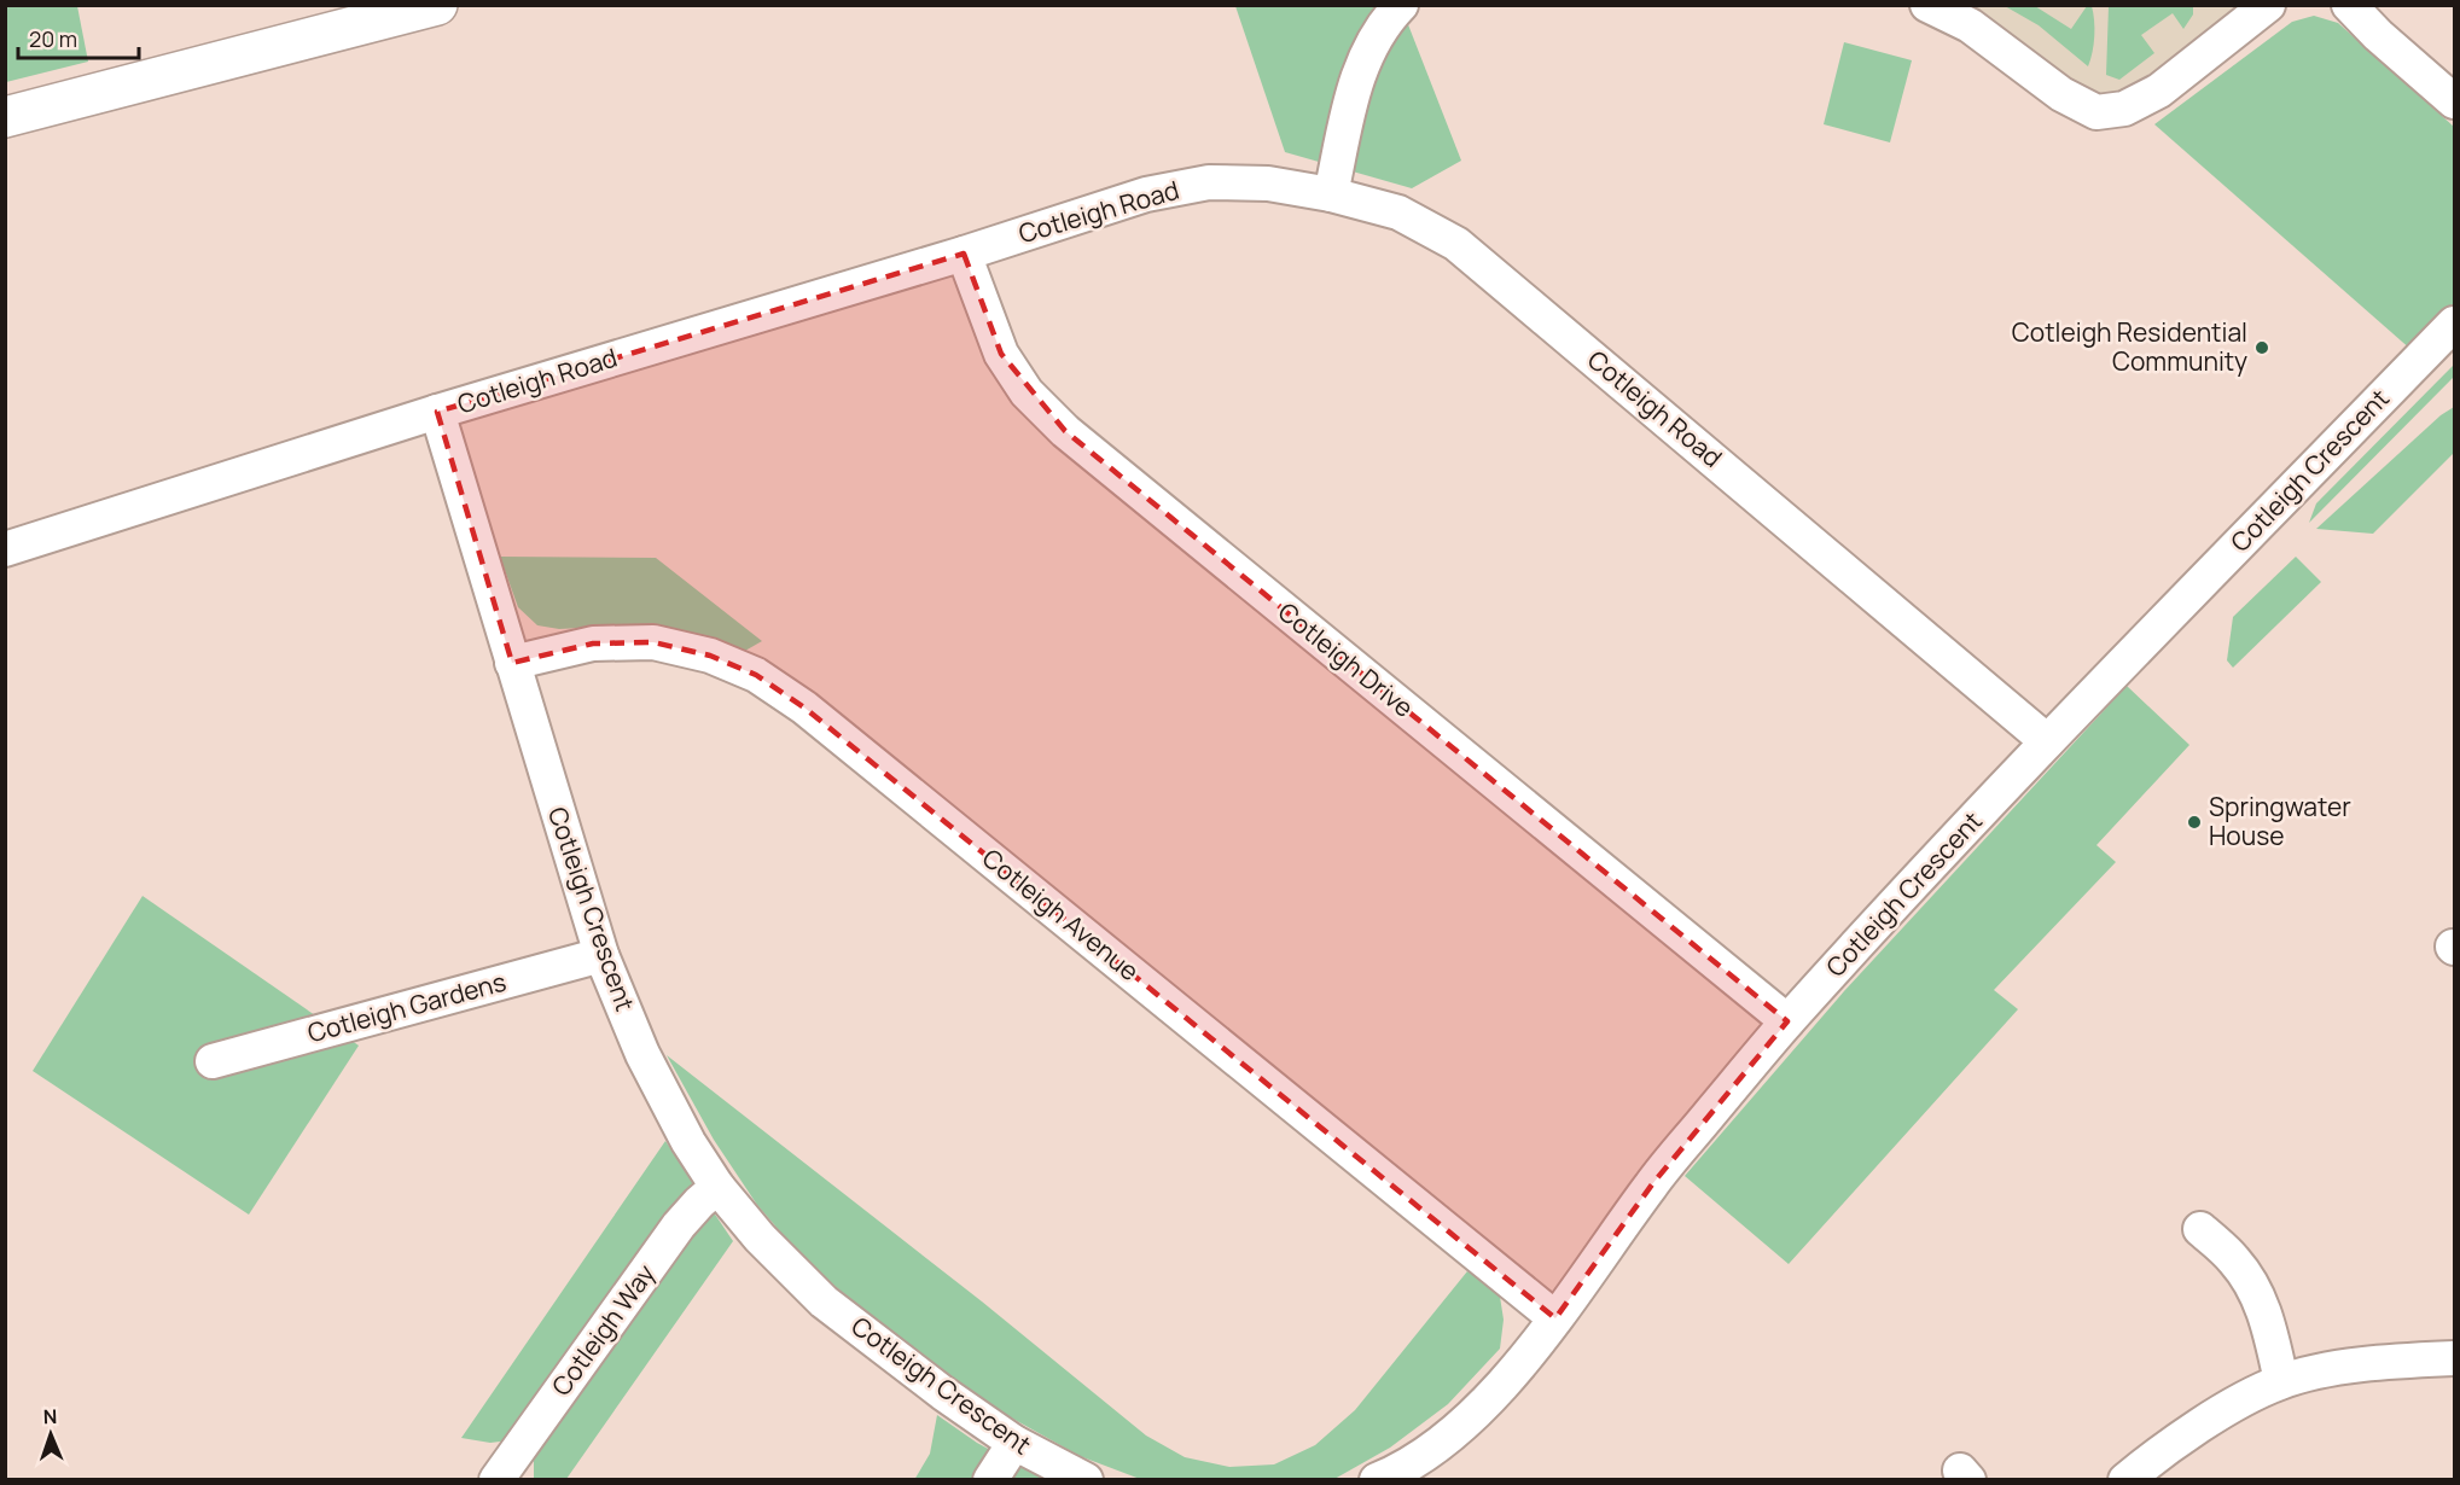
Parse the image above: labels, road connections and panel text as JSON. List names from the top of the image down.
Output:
{
  "streets": {
    "street": [
      "Cotleigh Road",
      "Cotleigh Crescent",
      "Cotleigh Drive",
      "Cotleigh Avenue",
      "Cotleigh Gardens",
      "Cotleigh Way"
    ]
  },
  "crossings": [
    ["Cotleigh Road", "Cotleigh Crescent"],
    ["Cotleigh Road", "Cotleigh Drive"],
    ["Cotleigh Crescent", "Cotleigh Drive"],
    ["Cotleigh Crescent", "Cotleigh Avenue"],
    ["Cotleigh Crescent", "Cotleigh Gardens"],
    ["Cotleigh Crescent", "Cotleigh Way"]
  ],
  "places": ["Cotleigh Residential Community", "Springwater House"],
  "scale_bar": "20 m",
  "north": "top"
}
